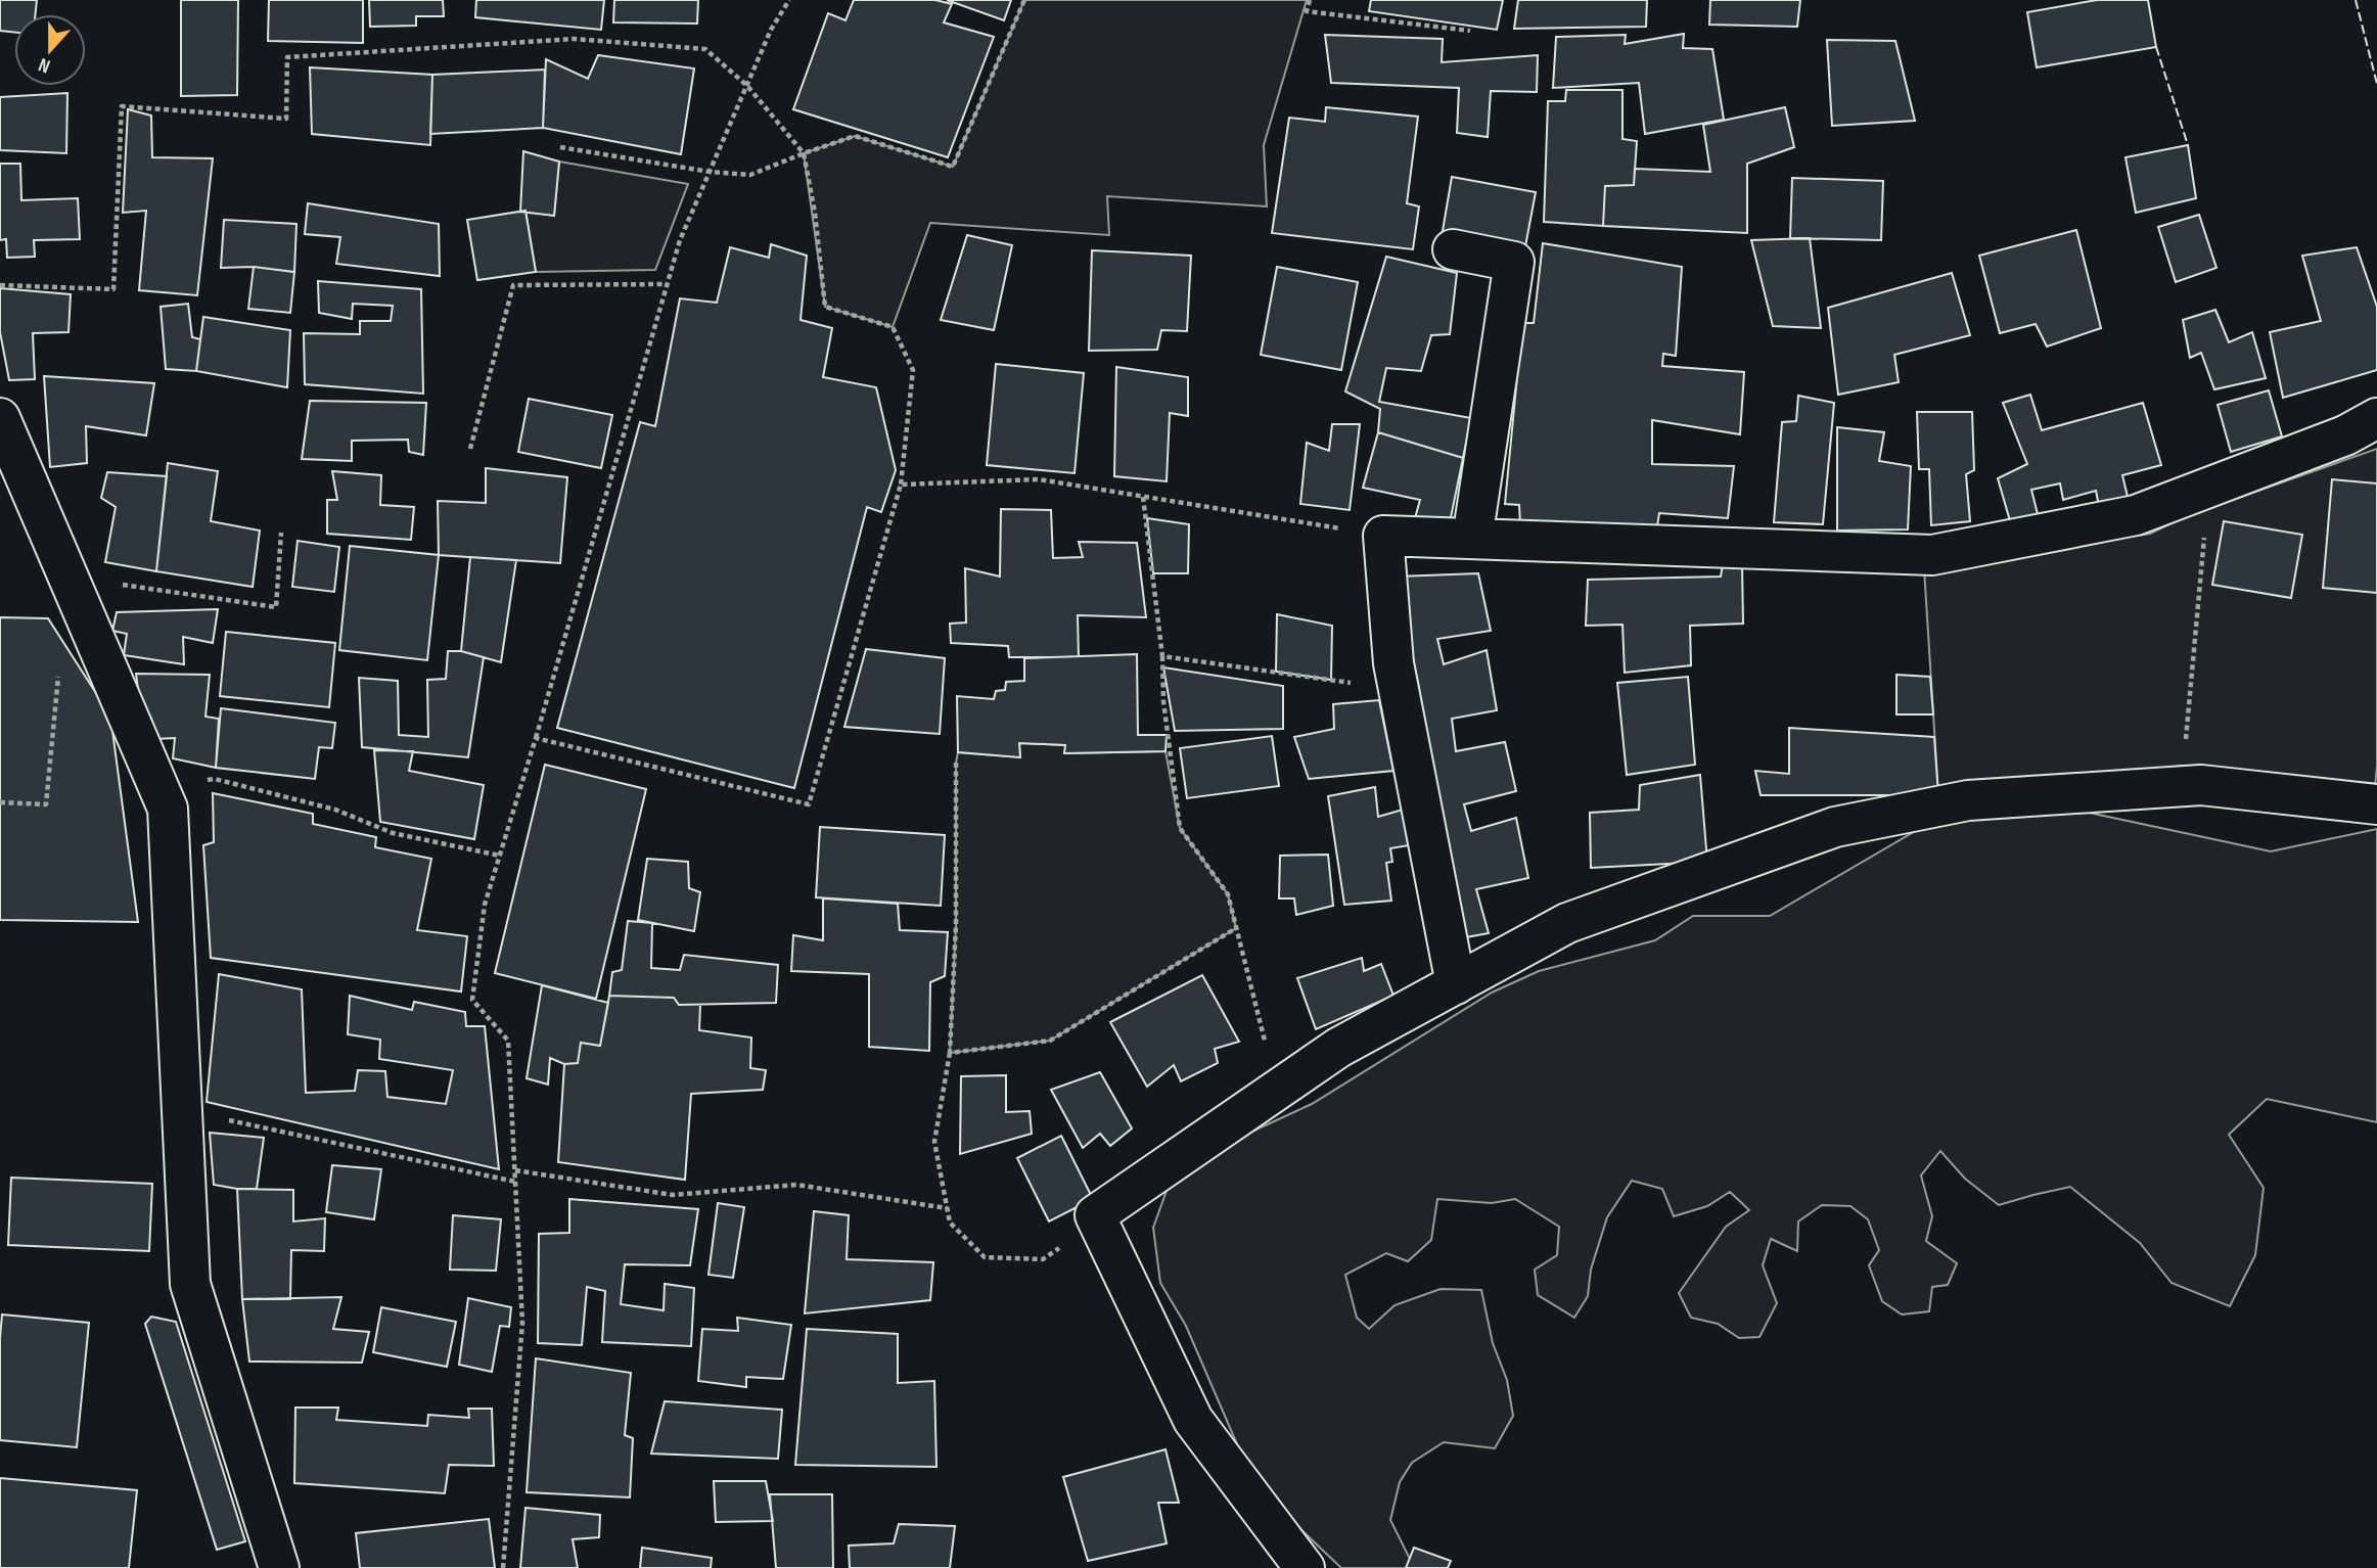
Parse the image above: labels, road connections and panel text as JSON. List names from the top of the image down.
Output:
{
  "north": "bottom"
}
